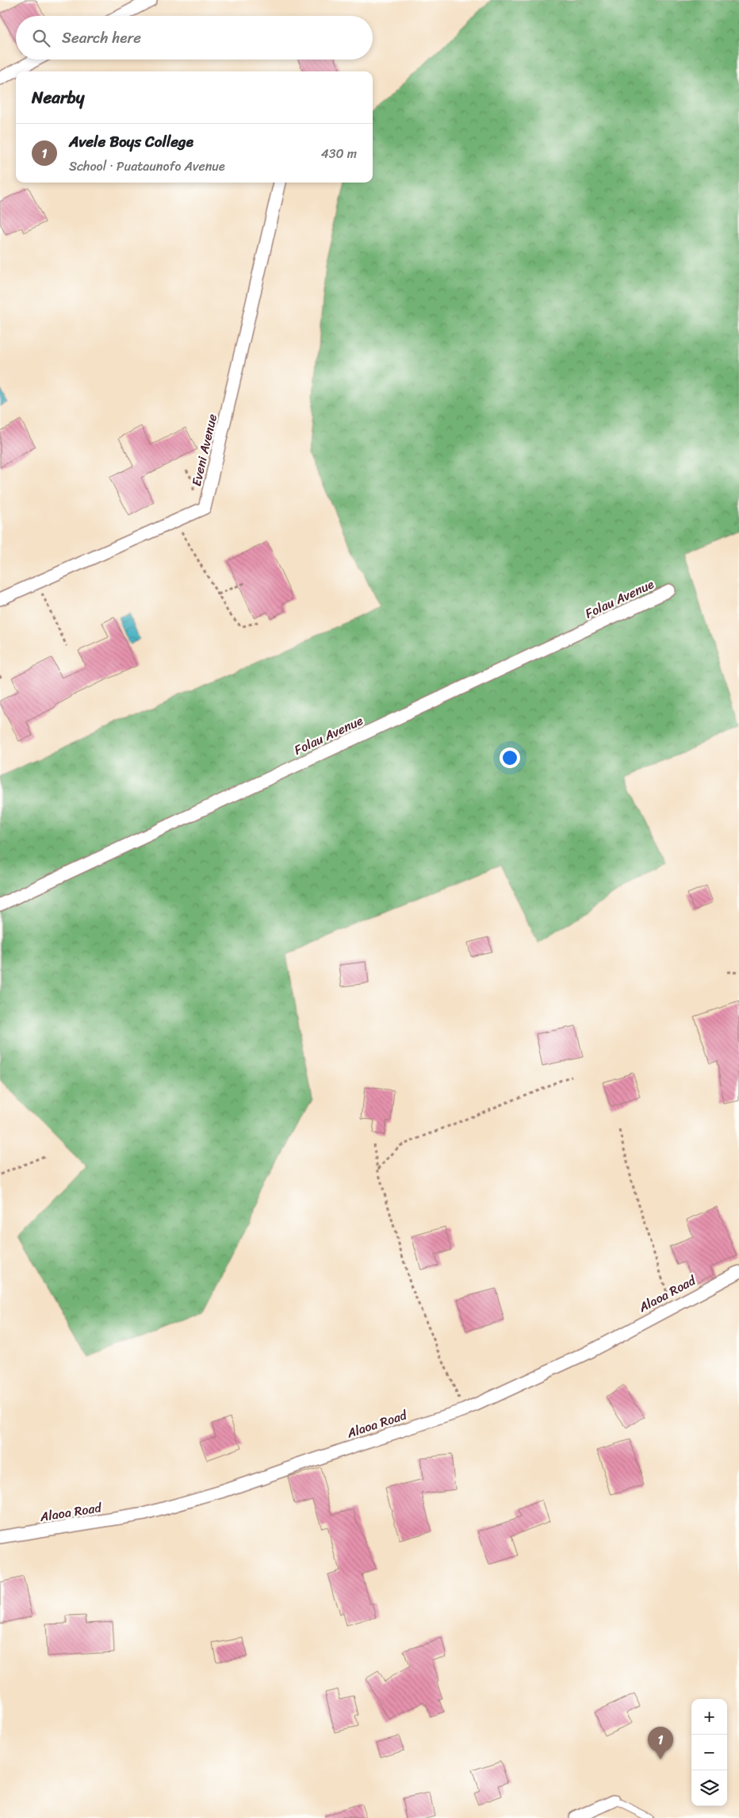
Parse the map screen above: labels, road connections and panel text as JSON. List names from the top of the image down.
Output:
{
  "streets": {
    "street": ["Eveni Avenue", "Folau Avenue", "Alaoa Road"]
  },
  "page": {
    "search": "Search here",
    "heading": "Nearby",
    "list": [
      {
        "mark": "1",
        "name": "Avele Boys College",
        "note": "School · Puataunofo Avenue",
        "value": "430 m"
      }
    ],
    "map_buttons": ["+", "−"],
    "pins": "1"
  }
}
